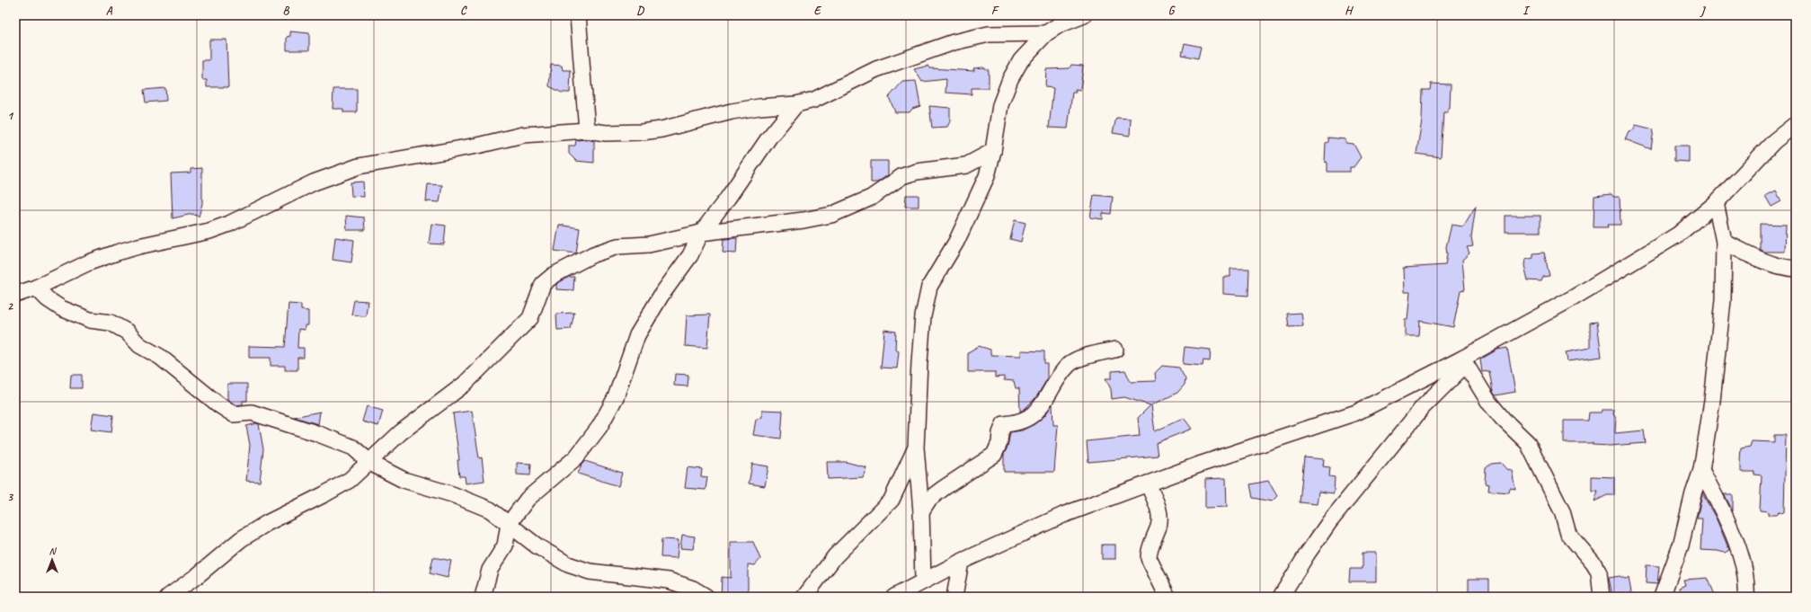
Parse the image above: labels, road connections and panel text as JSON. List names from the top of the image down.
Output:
{
  "north": "top",
  "grid": {
    "columns": [
      "A",
      "B",
      "C",
      "D",
      "E",
      "F",
      "G",
      "H",
      "I",
      "J"
    ],
    "rows": ["1", "2", "3"]
  }
}
